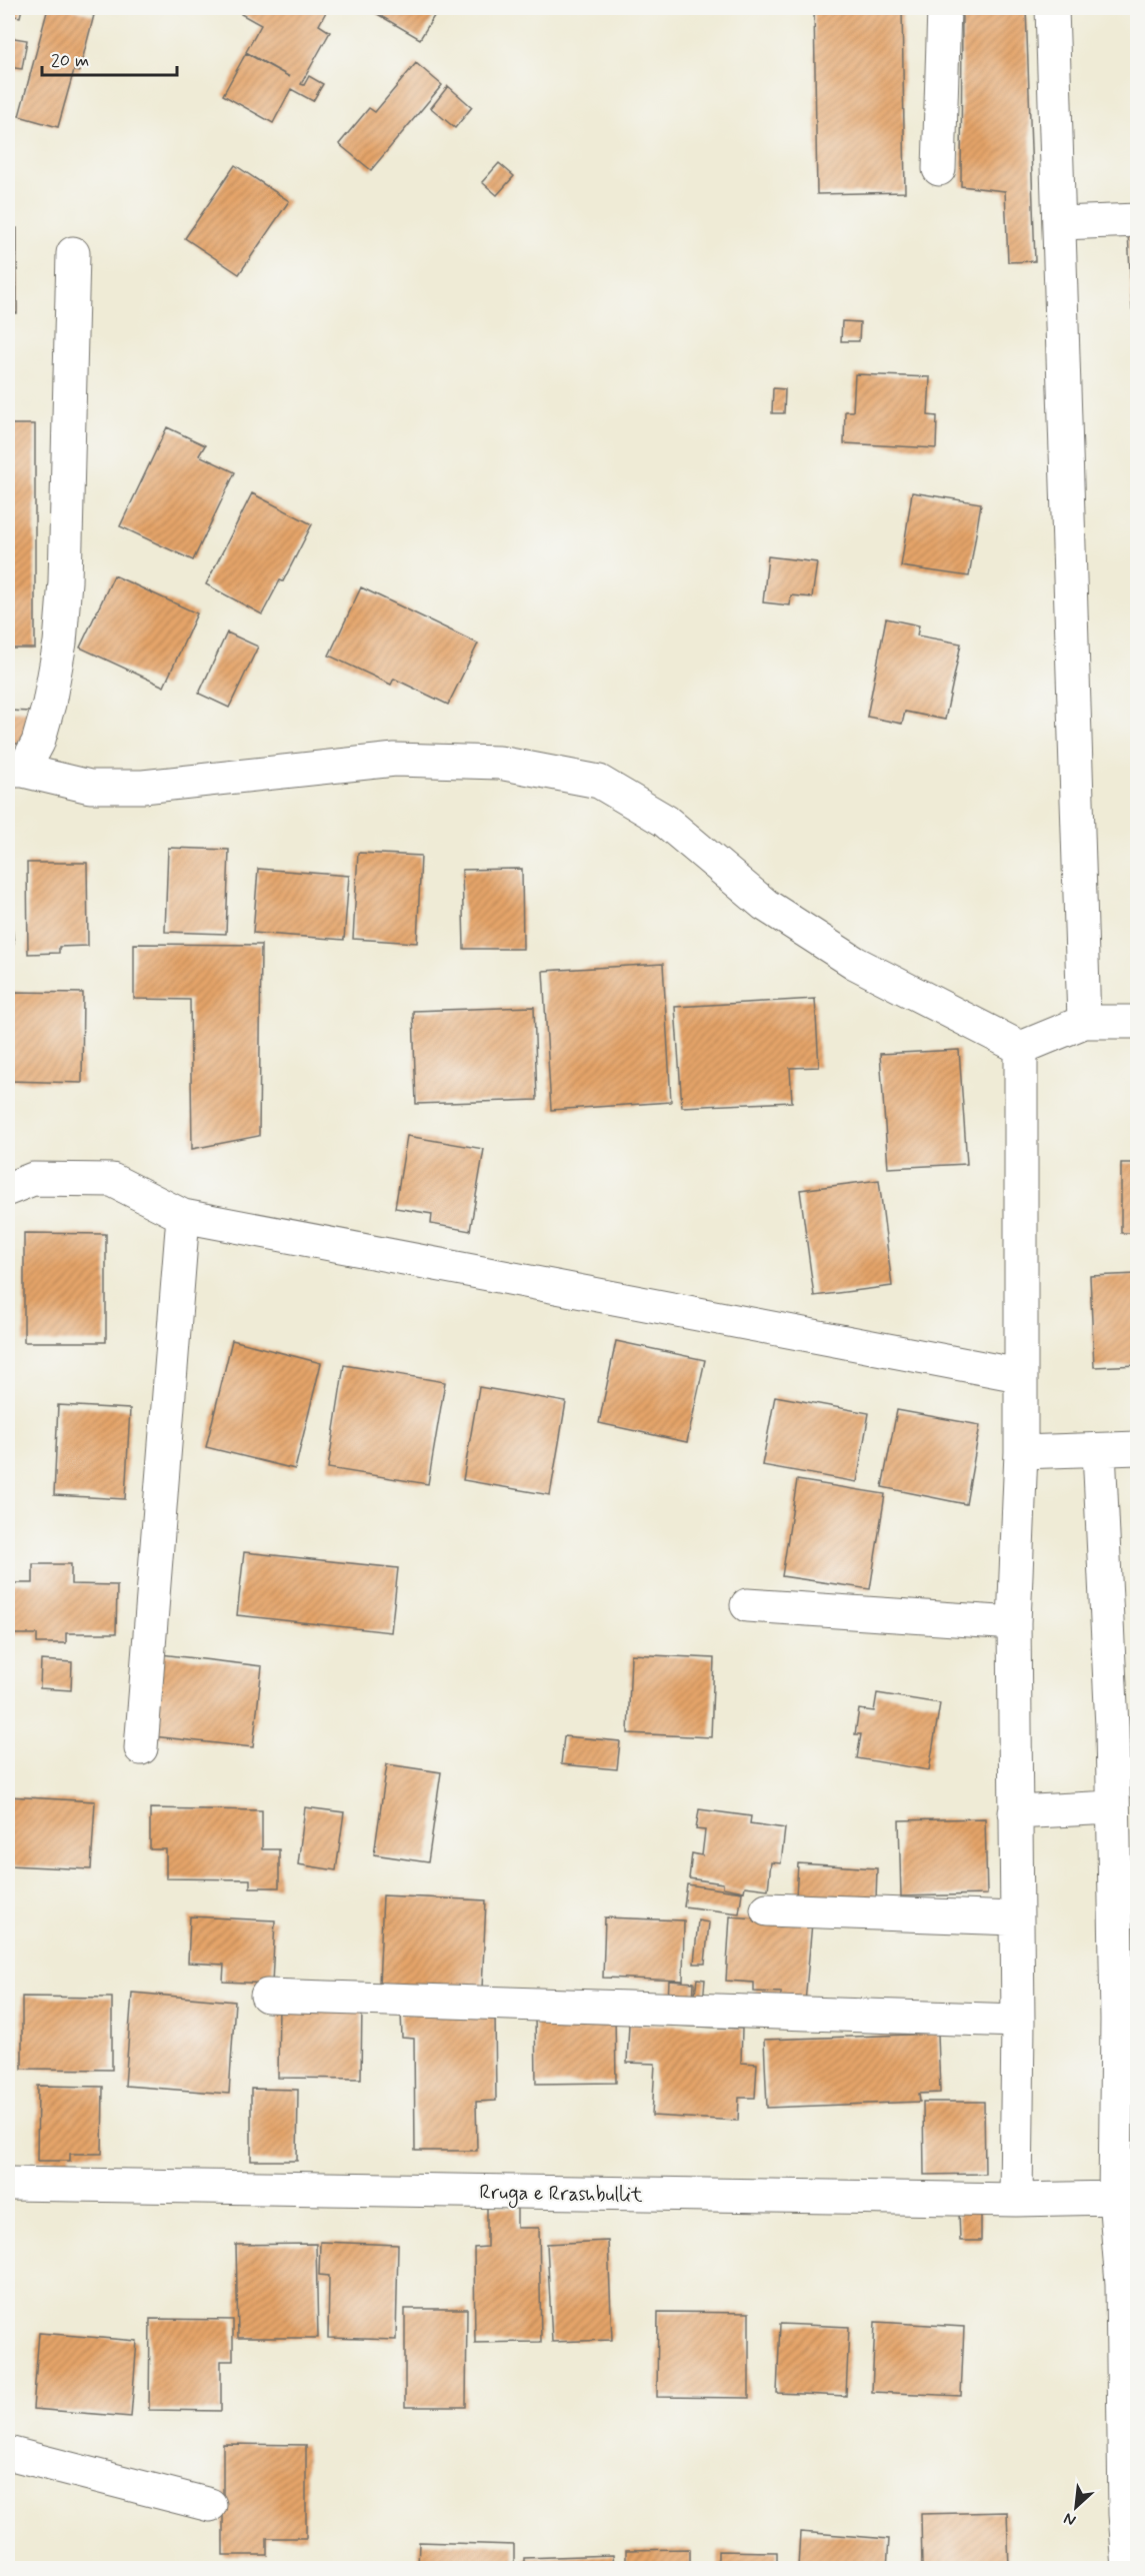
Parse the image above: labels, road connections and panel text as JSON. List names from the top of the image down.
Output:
{
  "streets": {
    "street": ["Rruga e Rrashbullit"]
  },
  "scale_bar": "20 m",
  "north": "bottom left"
}
